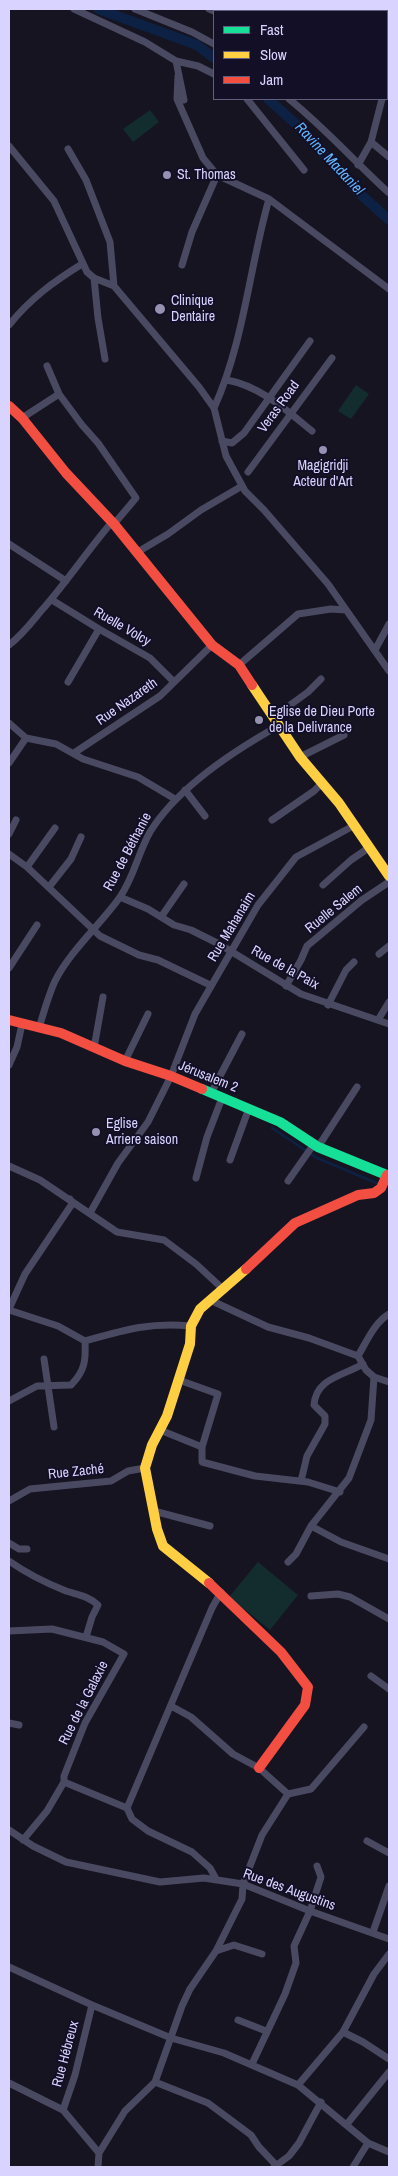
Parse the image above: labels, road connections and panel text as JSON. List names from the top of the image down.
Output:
{
  "streets": {
    "street": [
      "Veras Road",
      "Ruelle Volcy",
      "Rue Nazareth",
      "Rue de Béthanie",
      "Ruelle Salem",
      "Rue Mahanaim",
      "Rue de la Paix",
      "Jérusalem 2",
      "Rue Zaché",
      "Rue de la Galaxie",
      "Rue des Augustins",
      "Rue Hébreux"
    ]
  },
  "crossings": [
    ["Ruelle Volcy", "Rue Nazareth"],
    ["Rue de Béthanie", "Rue de la Paix"],
    ["Rue de Béthanie", "Jérusalem 2"],
    ["Ruelle Salem", "Rue de la Paix"],
    ["Rue Mahanaim", "Rue de la Paix"],
    ["Rue Mahanaim", "Jérusalem 2"],
    ["Rue de la Galaxie", "Rue des Augustins"]
  ],
  "water": ["Ravine Madaniel"],
  "places": [
    "St. Thomas",
    "Clinique Dentaire",
    "Magigridji Acteur d'Art",
    "Eglise de Dieu Porte de la Delivrance",
    "Eglise Arriere saison"
  ],
  "legend": ["Fast", "Slow", "Jam"]
}
